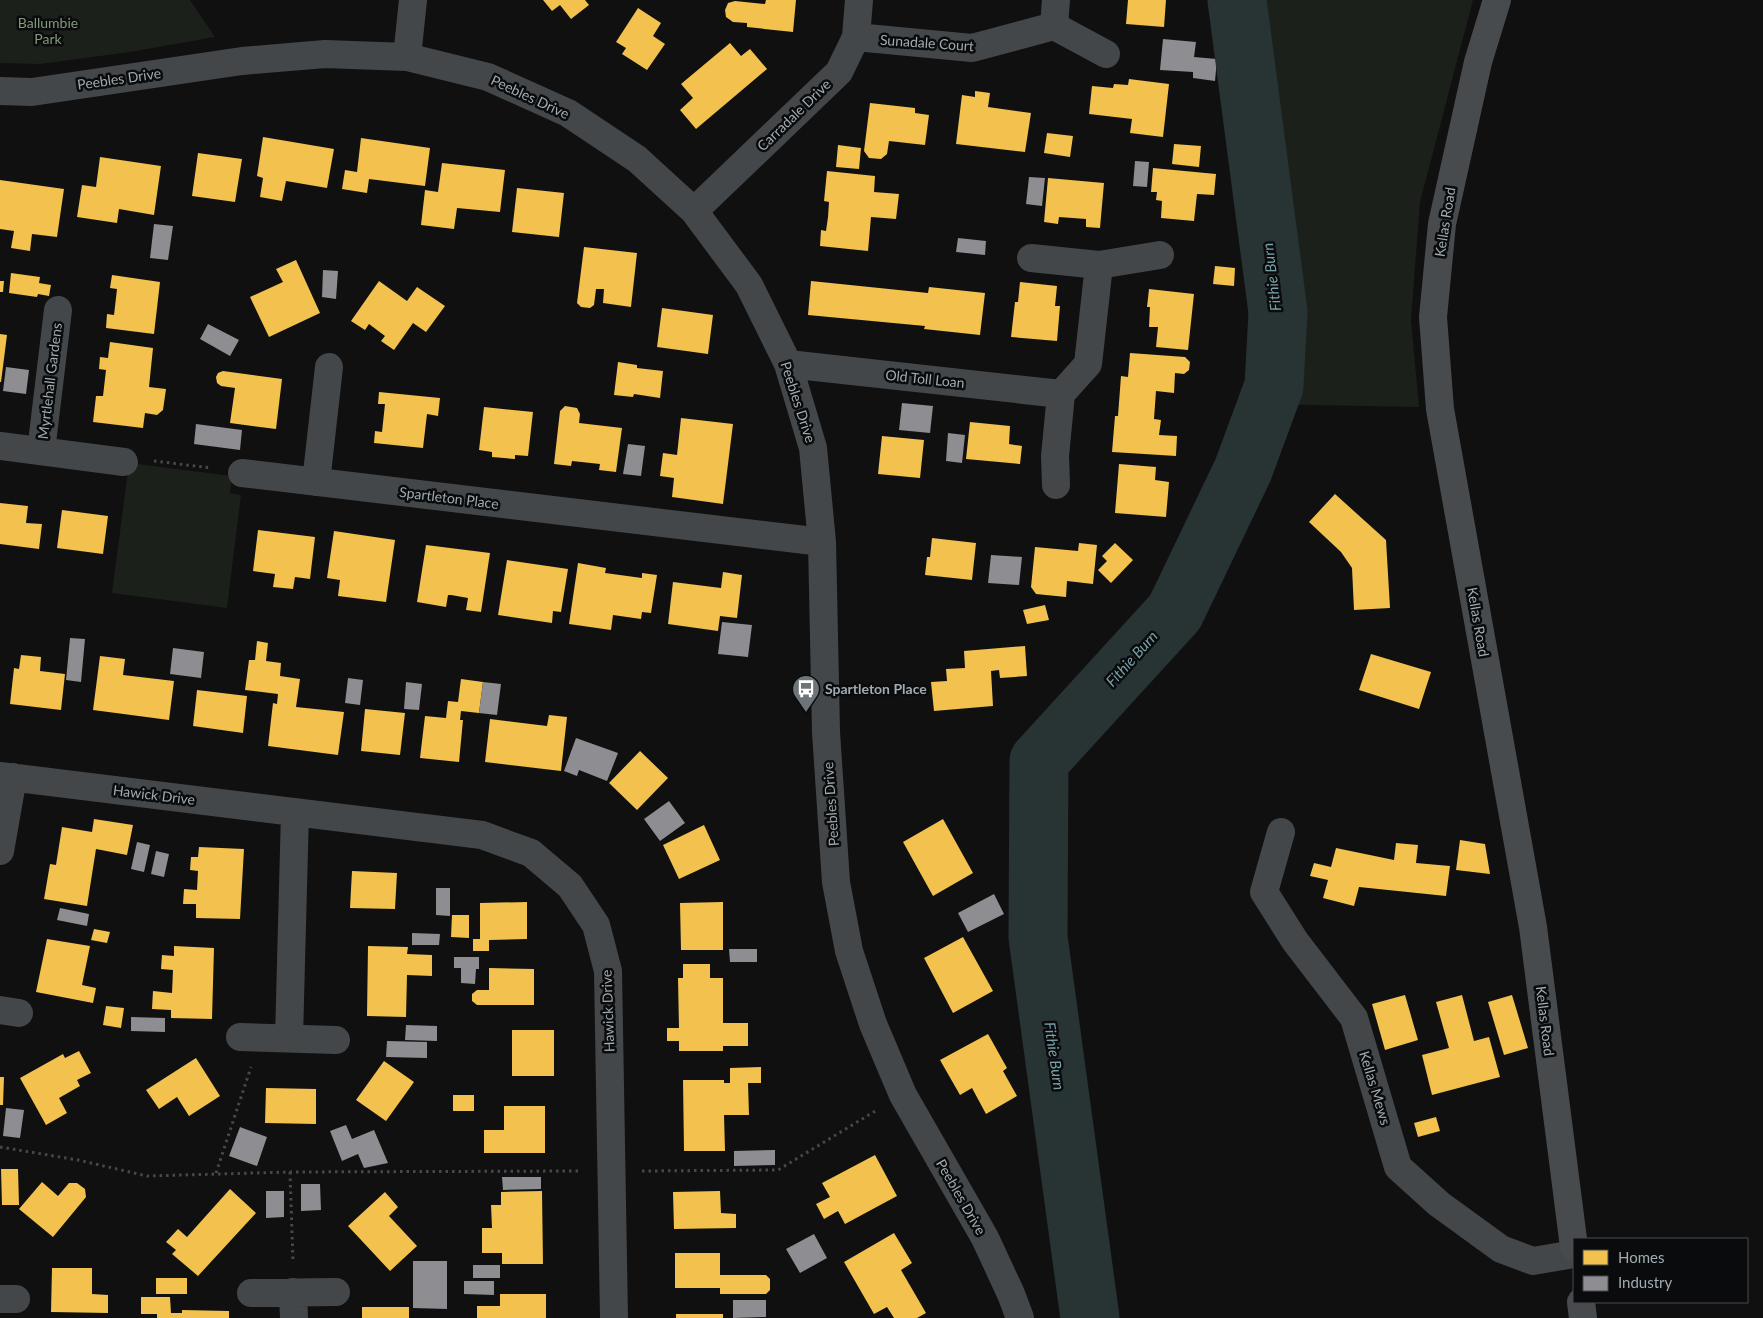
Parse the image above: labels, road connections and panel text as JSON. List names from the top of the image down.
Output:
{
  "streets": {
    "main road": ["Kellas Road"],
    "street": [
      "Sunadale Court",
      "Peebles Drive",
      "Carradale Drive",
      "Old Toll Loan",
      "Myrtlehall Gardens",
      "Spartleton Place",
      "Hawick Drive",
      "Kellas Mews"
    ]
  },
  "crossings": [
    ["Sunadale Court", "Carradale Drive"],
    ["Peebles Drive", "Carradale Drive"],
    ["Peebles Drive", "Old Toll Loan"],
    ["Peebles Drive", "Spartleton Place"]
  ],
  "water": ["Fithie Burn"],
  "parks": ["Ballumbie Park"],
  "places": {
    "bus stop": ["Spartleton Place"]
  },
  "legend": ["Homes", "Industry"]
}
